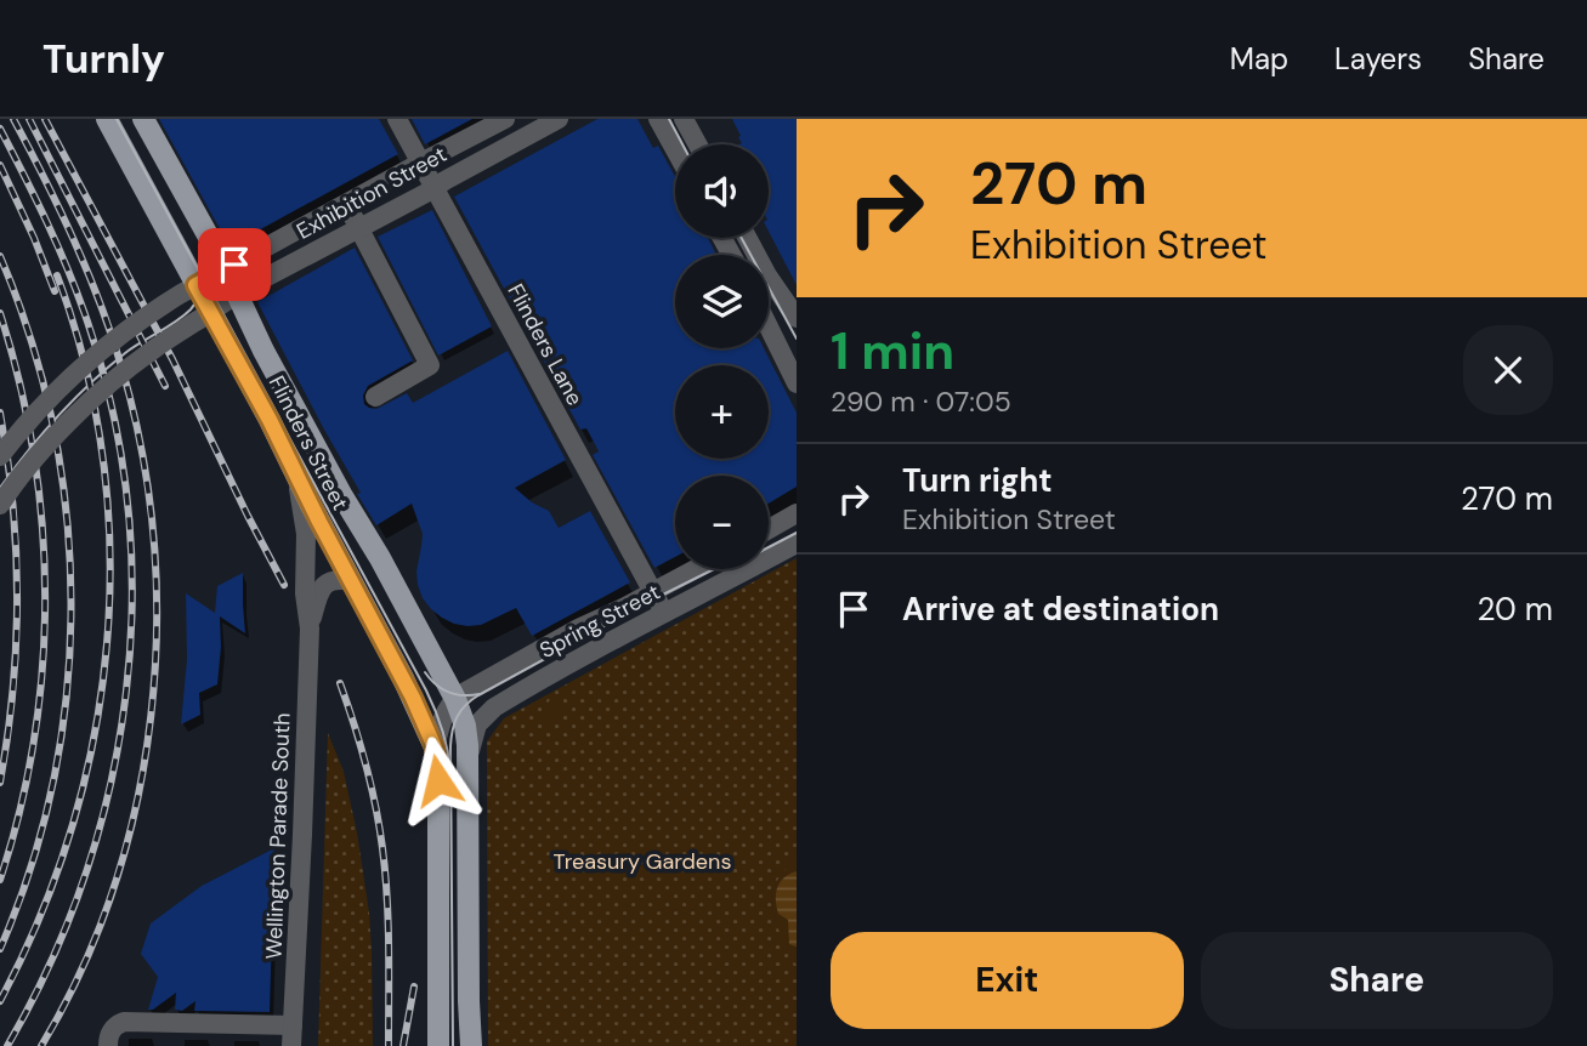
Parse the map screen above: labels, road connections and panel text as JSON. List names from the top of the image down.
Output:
{
  "streets": {
    "main road": ["Flinders Street"],
    "street": [
      "Exhibition Street",
      "Flinders Lane",
      "Spring Street",
      "Wellington Parade South"
    ]
  },
  "crossings": [
    ["Exhibition Street", "Flinders Lane"],
    ["Exhibition Street", "Flinders Street"],
    ["Flinders Lane", "Spring Street"],
    ["Flinders Street", "Spring Street"],
    ["Flinders Street", "Wellington Parade South"]
  ],
  "parks": ["Treasury Gardens"],
  "page": {
    "header": "Turnly",
    "nav": ["Map", "Layers", "Share"],
    "turn": ["270 m", "Exhibition Street"],
    "map_buttons": ["+", "−"],
    "heading": ["1 min", "290 m · 07:05"],
    "list": [
      {
        "name": "Turn right",
        "note": "Exhibition Street",
        "value": "270 m"
      },
      {
        "name": "Arrive at destination",
        "value": "20 m"
      }
    ],
    "buttons": ["Exit", "Share"]
  }
}
